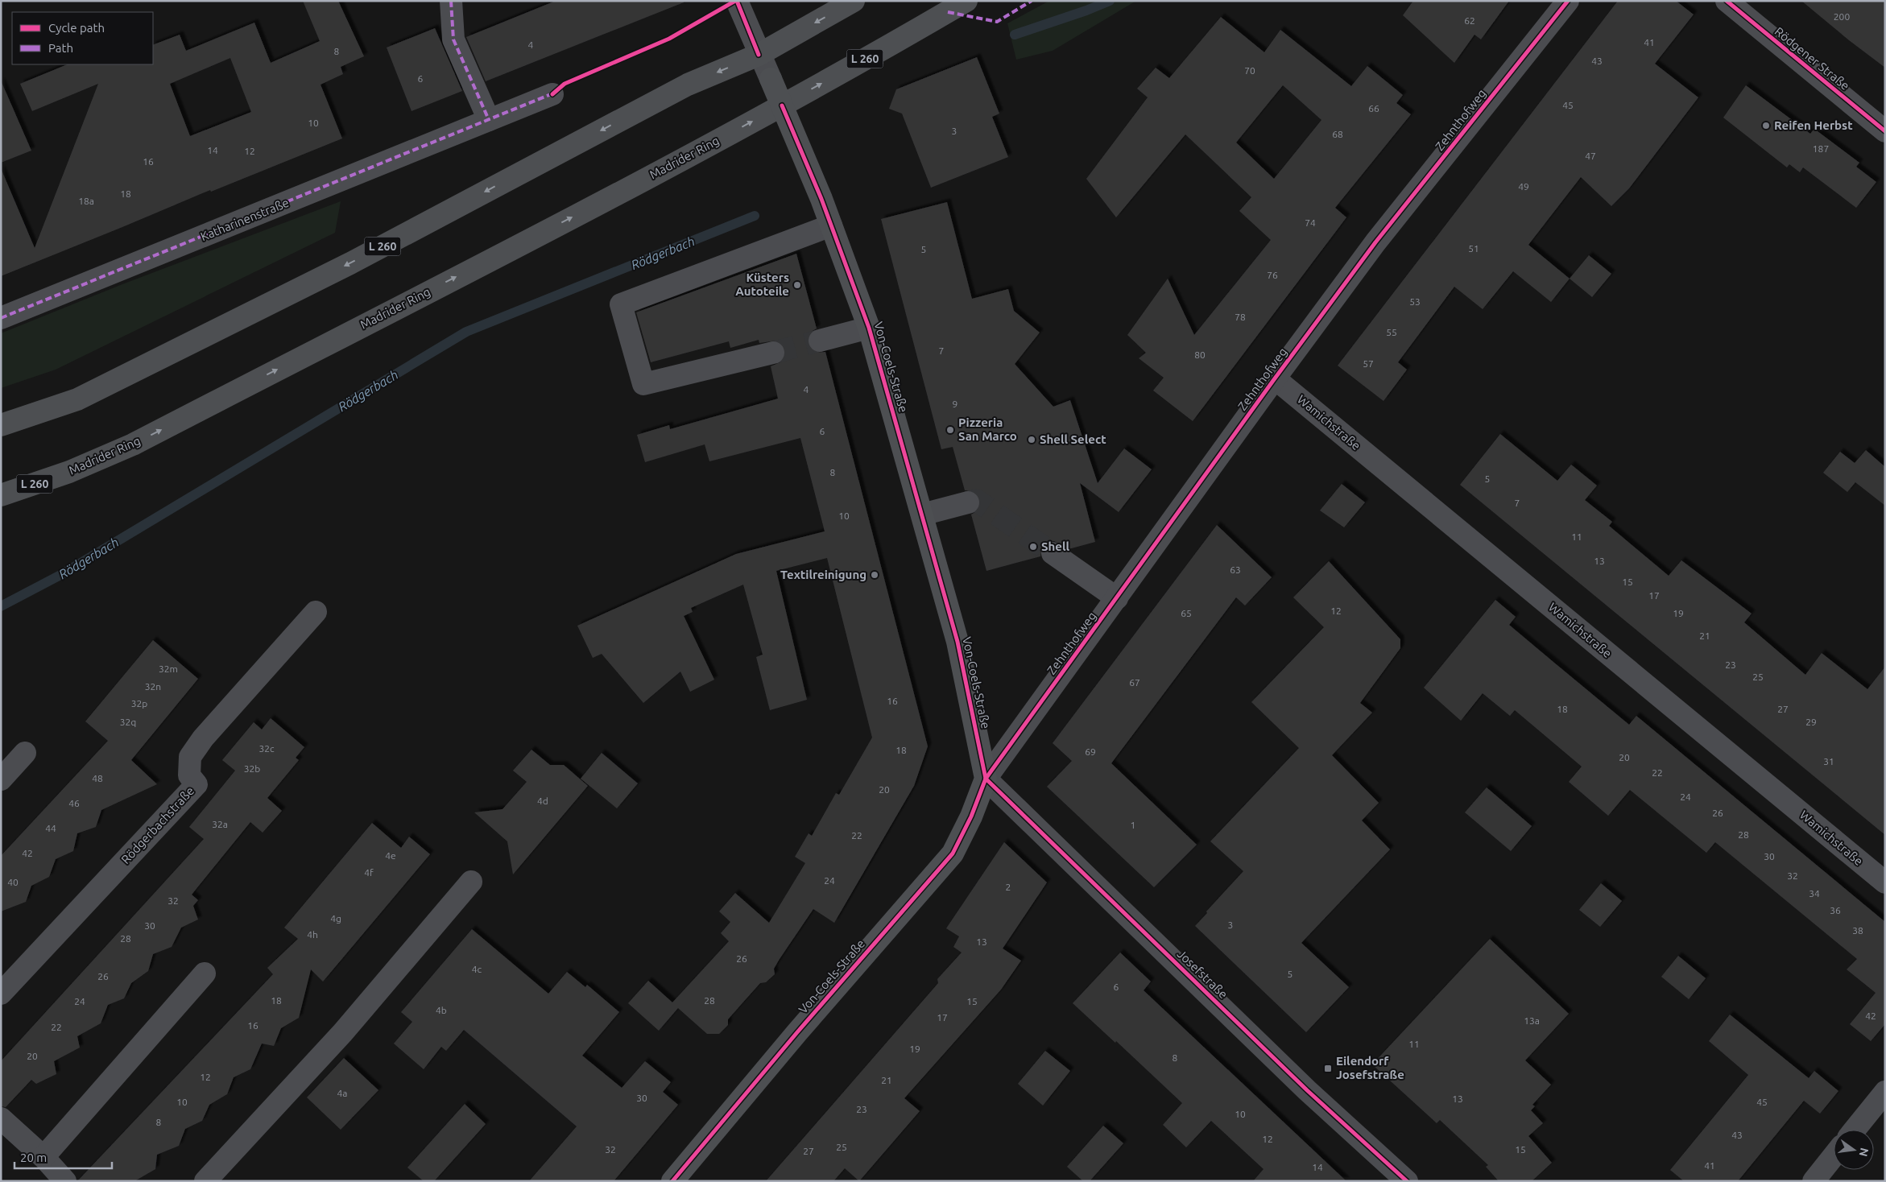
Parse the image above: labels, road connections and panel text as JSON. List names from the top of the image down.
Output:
{
  "streets": {
    "main road": ["L 260", "Madrider Ring", "Von-Coels-Straße"],
    "street": [
      "Rödgener Straße",
      "Zehnthofweg",
      "Katharinenstraße",
      "Wamichstraße",
      "Rödgerbachstraße",
      "Josefstraße"
    ]
  },
  "crossings": [
    ["L 260", "Madrider Ring"],
    ["L 260", "Von-Coels-Straße"],
    ["Zehnthofweg", "Von-Coels-Straße"],
    ["Zehnthofweg", "Wamichstraße"],
    ["Zehnthofweg", "Josefstraße"],
    ["Madrider Ring", "Von-Coels-Straße"],
    ["Von-Coels-Straße", "Josefstraße"]
  ],
  "water": ["Rödgerbach"],
  "places": {
    "other": [
      "Reifen Herbst",
      "Küsters Autoteile",
      "Pizzeria San Marco",
      "Shell Select",
      "Shell",
      "Textilreinigung"
    ],
    "transit": ["Eilendorf Josefstraße"]
  },
  "house_numbers": [
    "200",
    "62",
    "41",
    "4",
    "8",
    "43",
    "70",
    "6",
    "45",
    "66",
    "10",
    "3",
    "68",
    "187",
    "14",
    "12",
    "47",
    "16",
    "49",
    "18",
    "18a",
    "74",
    "51",
    "5",
    "76",
    "53",
    "78",
    "55",
    "7",
    "80",
    "57",
    "4",
    "9",
    "6",
    "8",
    "5",
    "7",
    "10",
    "11",
    "13",
    "63",
    "15",
    "17",
    "12",
    "65",
    "19",
    "21",
    "23",
    "32m",
    "25",
    "67",
    "32n",
    "16",
    "32p",
    "18",
    "27",
    "32q",
    "29",
    "32c",
    "18",
    "69",
    "20",
    "31",
    "32b",
    "22",
    "48",
    "20",
    "24",
    "4d",
    "46",
    "26",
    "32a",
    "1",
    "44",
    "28",
    "22",
    "42",
    "4e",
    "30",
    "4f",
    "32",
    "24",
    "40",
    "2",
    "34",
    "32",
    "36",
    "4g",
    "3",
    "30",
    "38",
    "4h",
    "28",
    "13",
    "26",
    "4c",
    "5",
    "26",
    "6",
    "18",
    "28",
    "24",
    "15",
    "4b",
    "42",
    "17",
    "13a",
    "16",
    "22",
    "11",
    "19",
    "20",
    "8",
    "12",
    "21",
    "4a",
    "30",
    "13",
    "10",
    "45",
    "23",
    "10",
    "8",
    "43",
    "12",
    "25",
    "32",
    "15",
    "27",
    "41",
    "14"
  ],
  "legend": ["Cycle path", "Path"],
  "scale_bar": "20 m",
  "north": "right"
}
